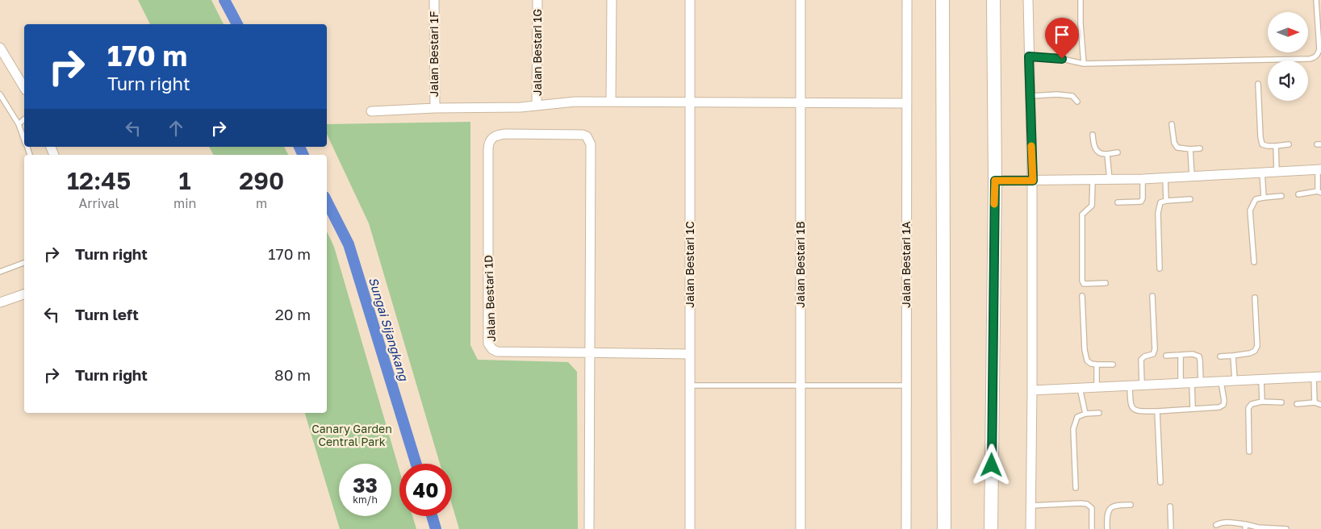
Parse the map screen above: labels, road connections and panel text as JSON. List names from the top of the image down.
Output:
{
  "streets": {
    "street": [
      "Jalan Bestari 1G",
      "Jalan Bestari 1F",
      "Jalan Bestari 1C",
      "Jalan Bestari 1B",
      "Jalan Bestari 1A",
      "Jalan Bestari 1D"
    ]
  },
  "crossings": [
    ["Jalan Bestari 1C", "Jalan Bestari 1D"]
  ],
  "water": ["Sungai Sijangkang"],
  "parks": ["Canary Garden Central Park"],
  "north": "right",
  "page": {
    "turn": ["170 m", "Turn right"],
    "eta": [
      "12:45",
      "Arrival",
      "1",
      "min",
      "290",
      "m"
    ],
    "list": [
      {
        "name": "Turn right",
        "value": "170 m"
      },
      {
        "name": "Turn left",
        "value": "20 m"
      },
      {
        "name": "Turn right",
        "value": "80 m"
      }
    ],
    "speed": "33 km/h",
    "limit": "40"
  }
}
